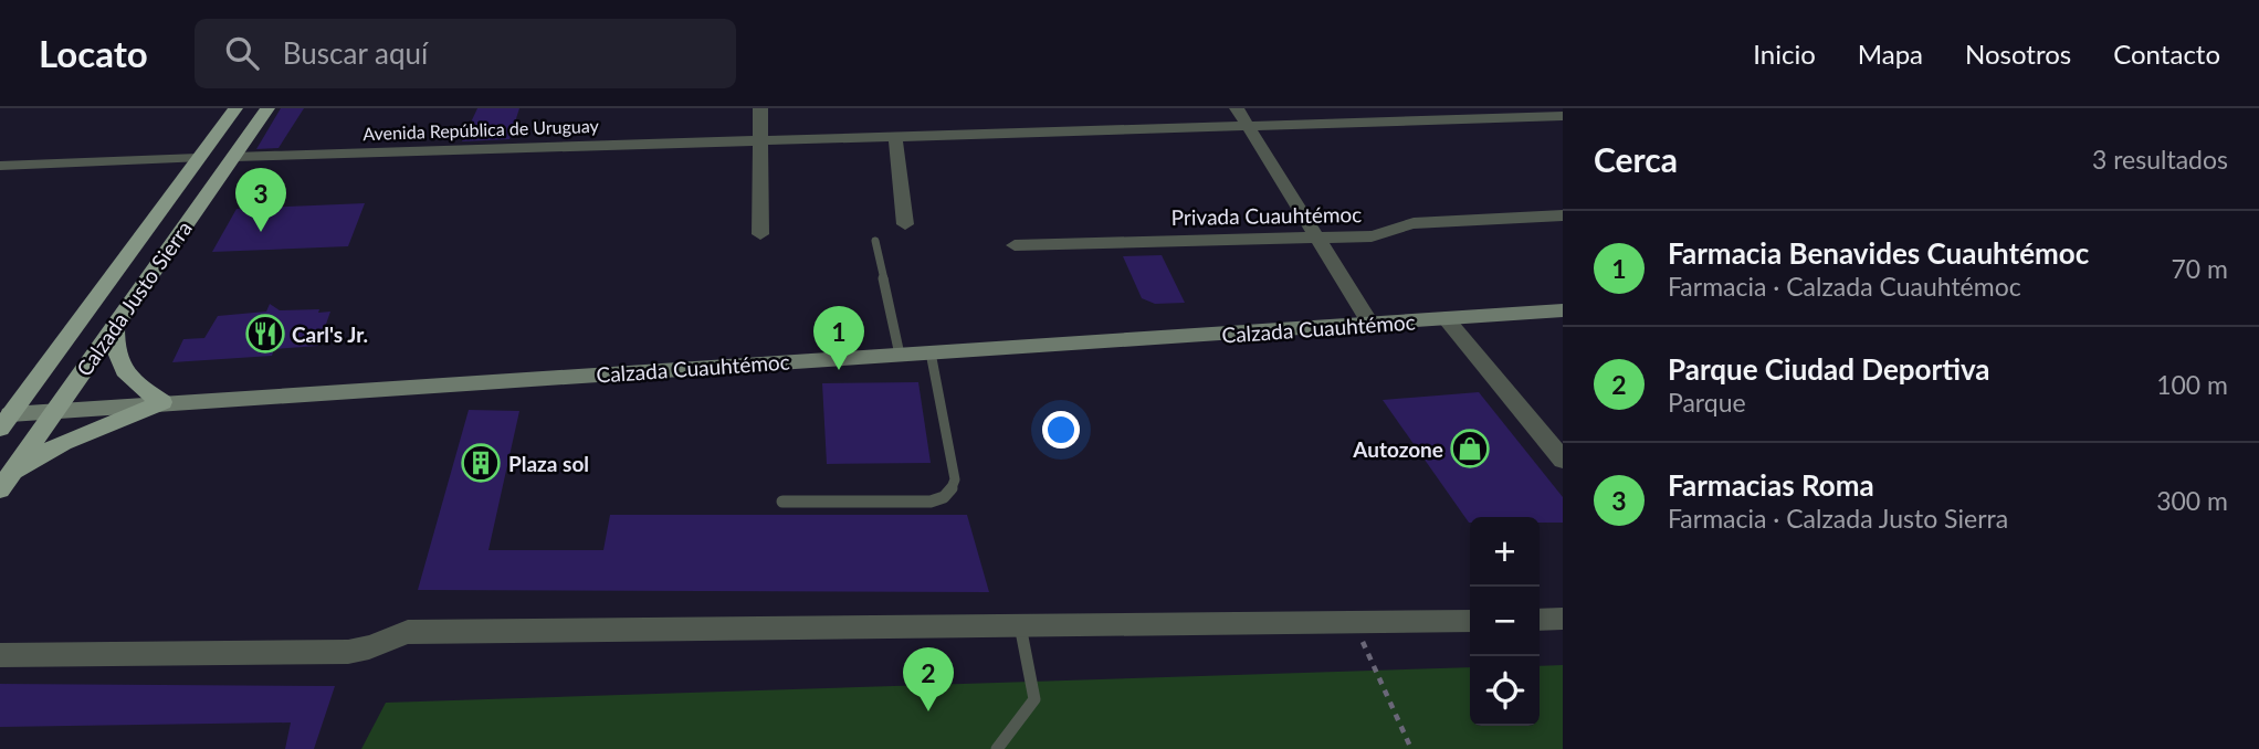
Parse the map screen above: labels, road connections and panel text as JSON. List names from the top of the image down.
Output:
{
  "streets": {
    "main road": ["Calzada Justo Sierra", "Calzada Cuauhtémoc"],
    "street": ["Avenida República de Uruguay", "Privada Cuauhtémoc"]
  },
  "crossings": [
    ["Avenida República de Uruguay", "Calzada Justo Sierra"],
    ["Calzada Justo Sierra", "Calzada Cuauhtémoc"]
  ],
  "places": {
    "restaurant": ["Carl's Jr."],
    "shop": ["Autozone"],
    "building": ["Plaza sol"]
  },
  "page": {
    "header": "Locato",
    "search": "Buscar aquí",
    "nav": [
      "Inicio",
      "Mapa",
      "Nosotros",
      "Contacto"
    ],
    "heading": ["Cerca", "3 resultados"],
    "pins": ["3", "1", "2"],
    "list": [
      {
        "mark": "1",
        "name": "Farmacia Benavides Cuauhtémoc",
        "note": "Farmacia · Calzada Cuauhtémoc",
        "value": "70 m"
      },
      {
        "mark": "2",
        "name": "Parque Ciudad Deportiva",
        "note": "Parque",
        "value": "100 m"
      },
      {
        "mark": "3",
        "name": "Farmacias Roma",
        "note": "Farmacia · Calzada Justo Sierra",
        "value": "300 m"
      }
    ],
    "map_buttons": ["+", "−"]
  }
}
